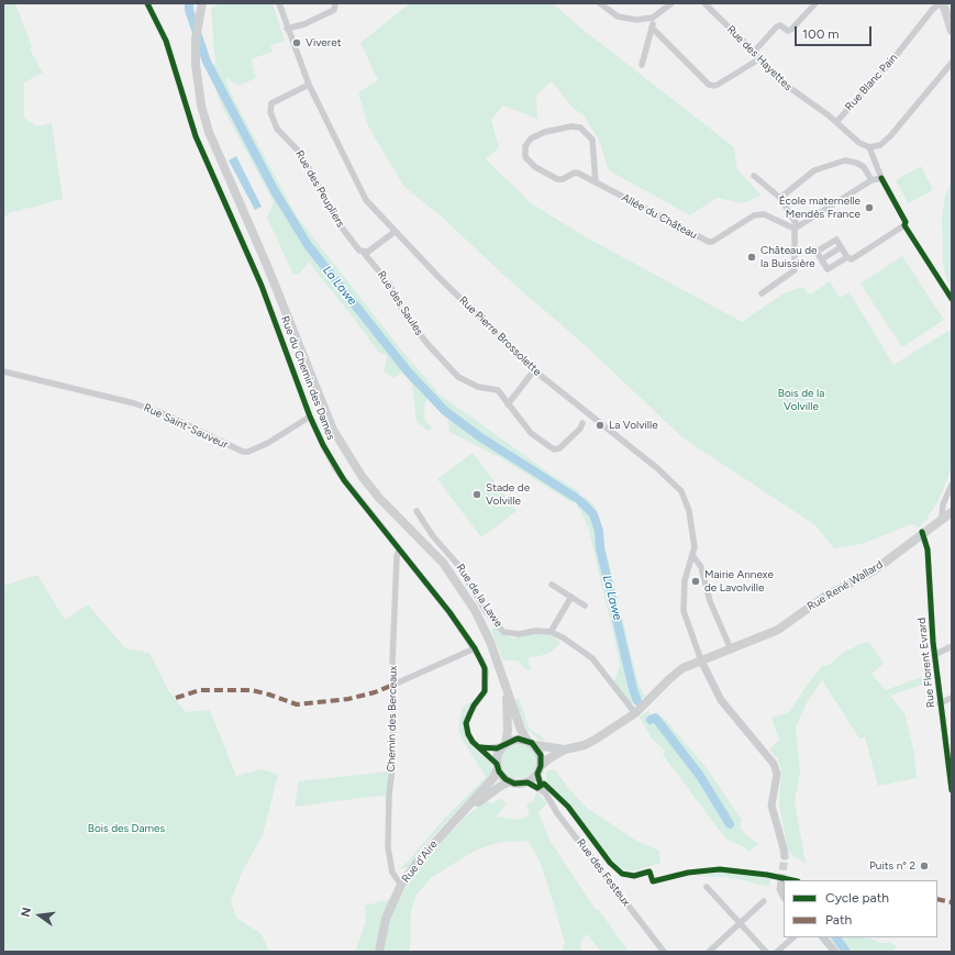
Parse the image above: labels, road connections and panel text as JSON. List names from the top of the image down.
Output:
{
  "streets": {
    "main road": ["Rue René Wallard", "Rue d'Aire"],
    "street": [
      "Rue des Hayettes",
      "Rue Blanc Pain",
      "Rue des Peupliers",
      "Allée du Château",
      "Rue des Saules",
      "Rue Pierre Brossolette",
      "Rue du Chemin des Dames",
      "Rue Saint-Sauveur",
      "Rue de la Lawe",
      "Rue Florent Evrard",
      "Chemin des Berceaux",
      "Rue des Festeux"
    ]
  },
  "crossings": [
    ["Rue des Hayettes", "Rue Blanc Pain"],
    ["Rue des Peupliers", "Rue des Saules"],
    ["Rue des Peupliers", "Rue Pierre Brossolette"],
    ["Rue Pierre Brossolette", "Rue René Wallard"],
    ["Rue du Chemin des Dames", "Rue Saint-Sauveur"],
    ["Rue du Chemin des Dames", "Chemin des Berceaux"],
    ["Rue du Chemin des Dames", "Rue d'Aire"],
    ["Rue du Chemin des Dames", "Rue des Festeux"],
    ["Rue René Wallard", "Rue de la Lawe"],
    ["Rue René Wallard", "Rue Florent Evrard"],
    ["Chemin des Berceaux", "Rue d'Aire"],
    ["Rue d'Aire", "Rue des Festeux"]
  ],
  "water": ["La Lawe"],
  "parks": ["Bois de la Volville", "Bois des Dames"],
  "places": [
    "Viveret",
    "École maternelle Mendès France",
    "Château de la Buissière",
    "La Volville",
    "Stade de Volville",
    "Mairie Annexe de Lavolville",
    "Puits n° 2"
  ],
  "legend": ["Cycle path", "Path"],
  "scale_bar": "100 m",
  "north": "left"
}
